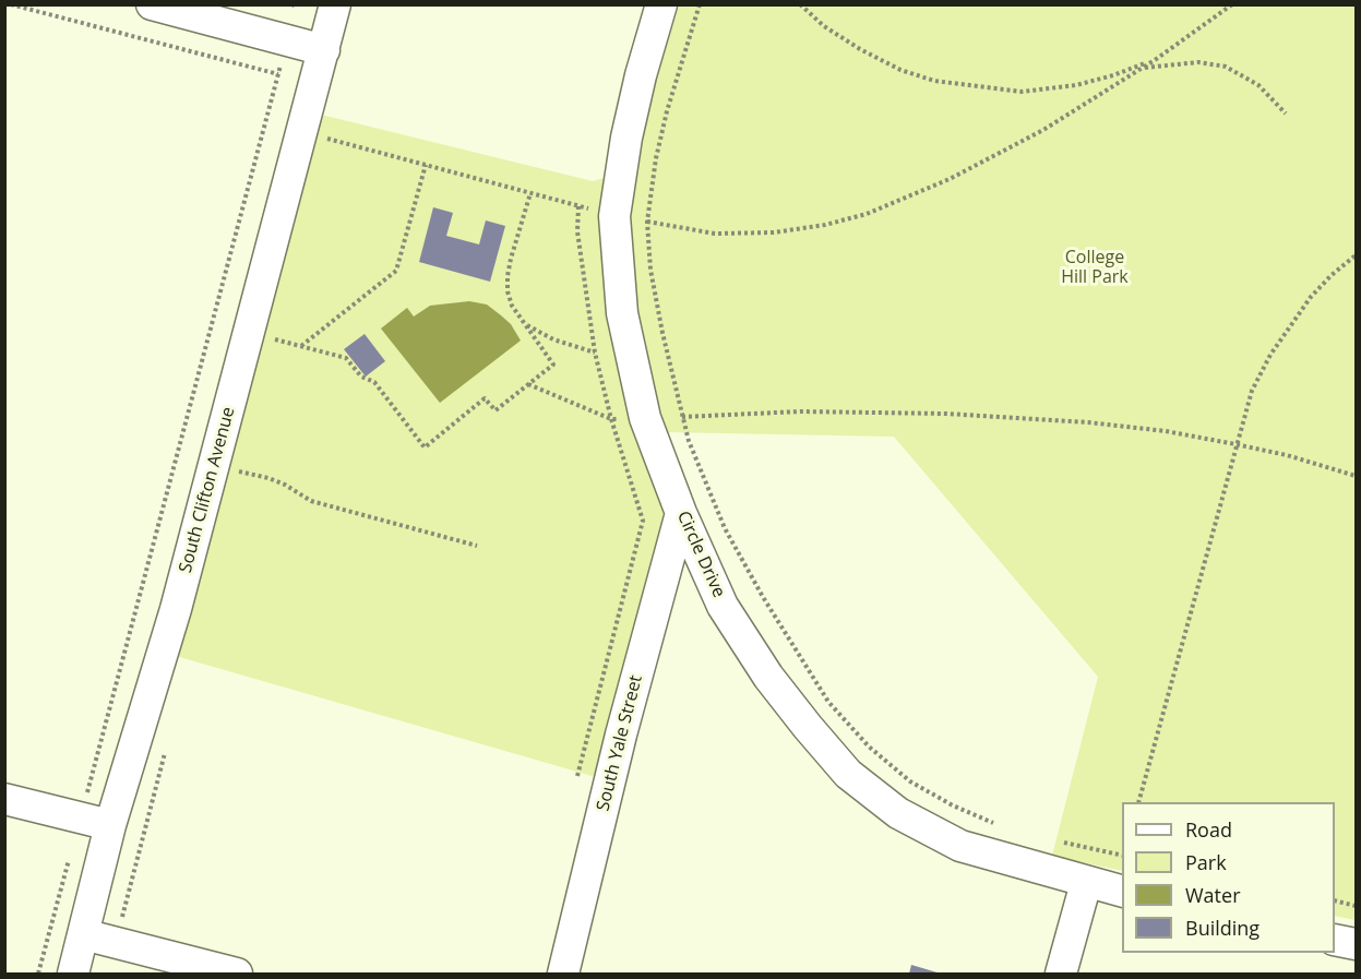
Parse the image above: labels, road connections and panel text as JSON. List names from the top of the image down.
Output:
{
  "streets": {
    "street": ["South Clifton Avenue", "Circle Drive", "South Yale Street"]
  },
  "crossings": [
    ["Circle Drive", "South Yale Street"]
  ],
  "parks": ["College Hill Park"],
  "legend": [
    "Road",
    "Park",
    "Water",
    "Building"
  ]
}
